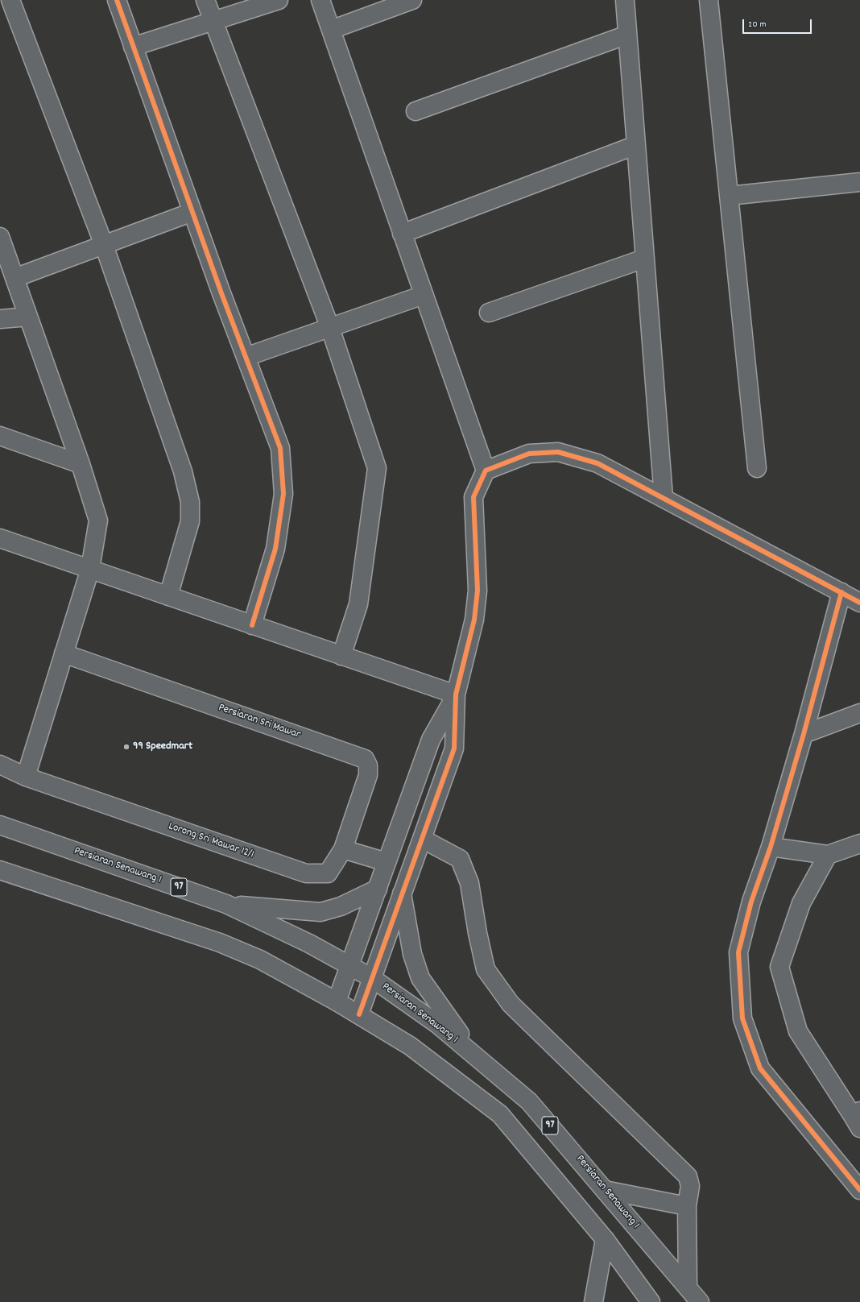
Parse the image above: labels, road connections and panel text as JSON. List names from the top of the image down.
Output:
{
  "streets": {
    "street": [
      "Persiaran Sri Mawar",
      "Lorong Sri Mawar 12/1",
      "Persiaran Senawang 1",
      "97"
    ]
  },
  "crossings": [
    ["Persiaran Sri Mawar", "Lorong Sri Mawar 12/1"]
  ],
  "places": ["99 Speedmart"],
  "scale_bar": "20 m"
}
